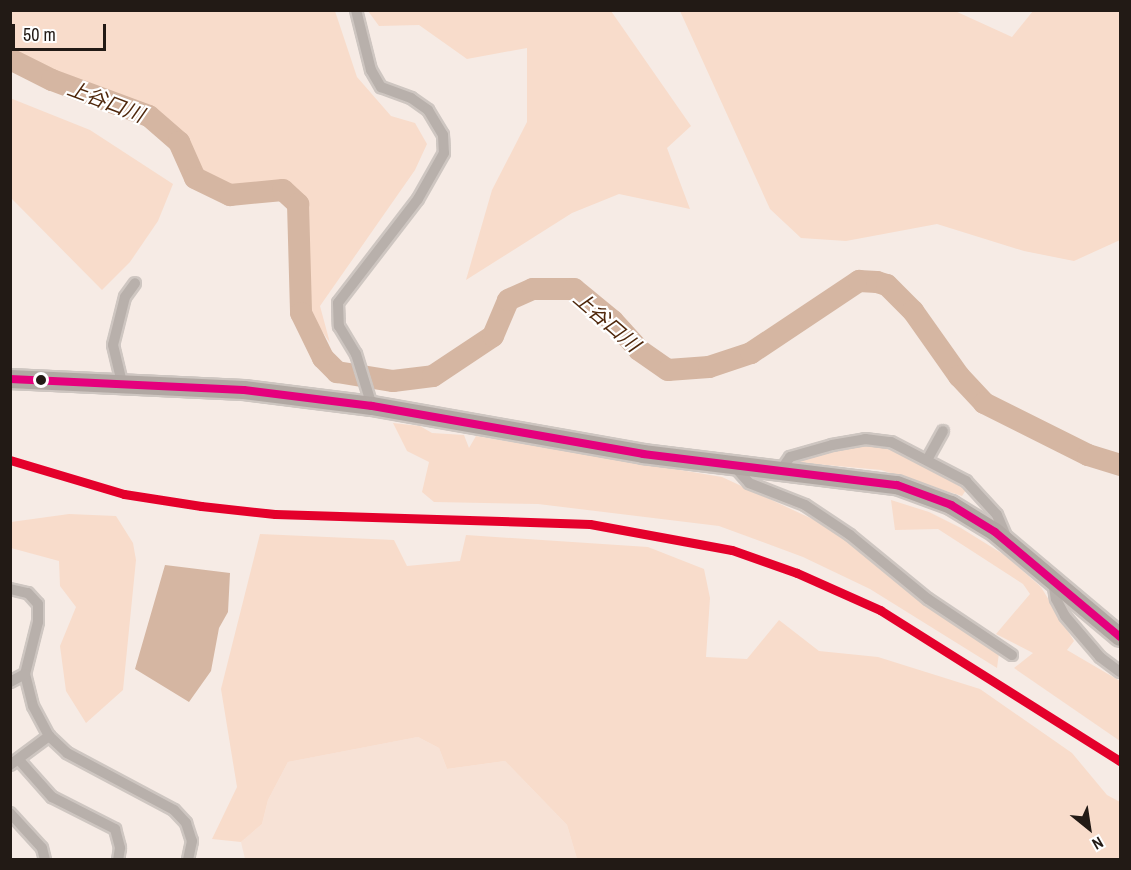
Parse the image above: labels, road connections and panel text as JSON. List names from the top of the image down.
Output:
{
  "water": ["上谷口川"],
  "scale_bar": "50 m",
  "north": "bottom right"
}
